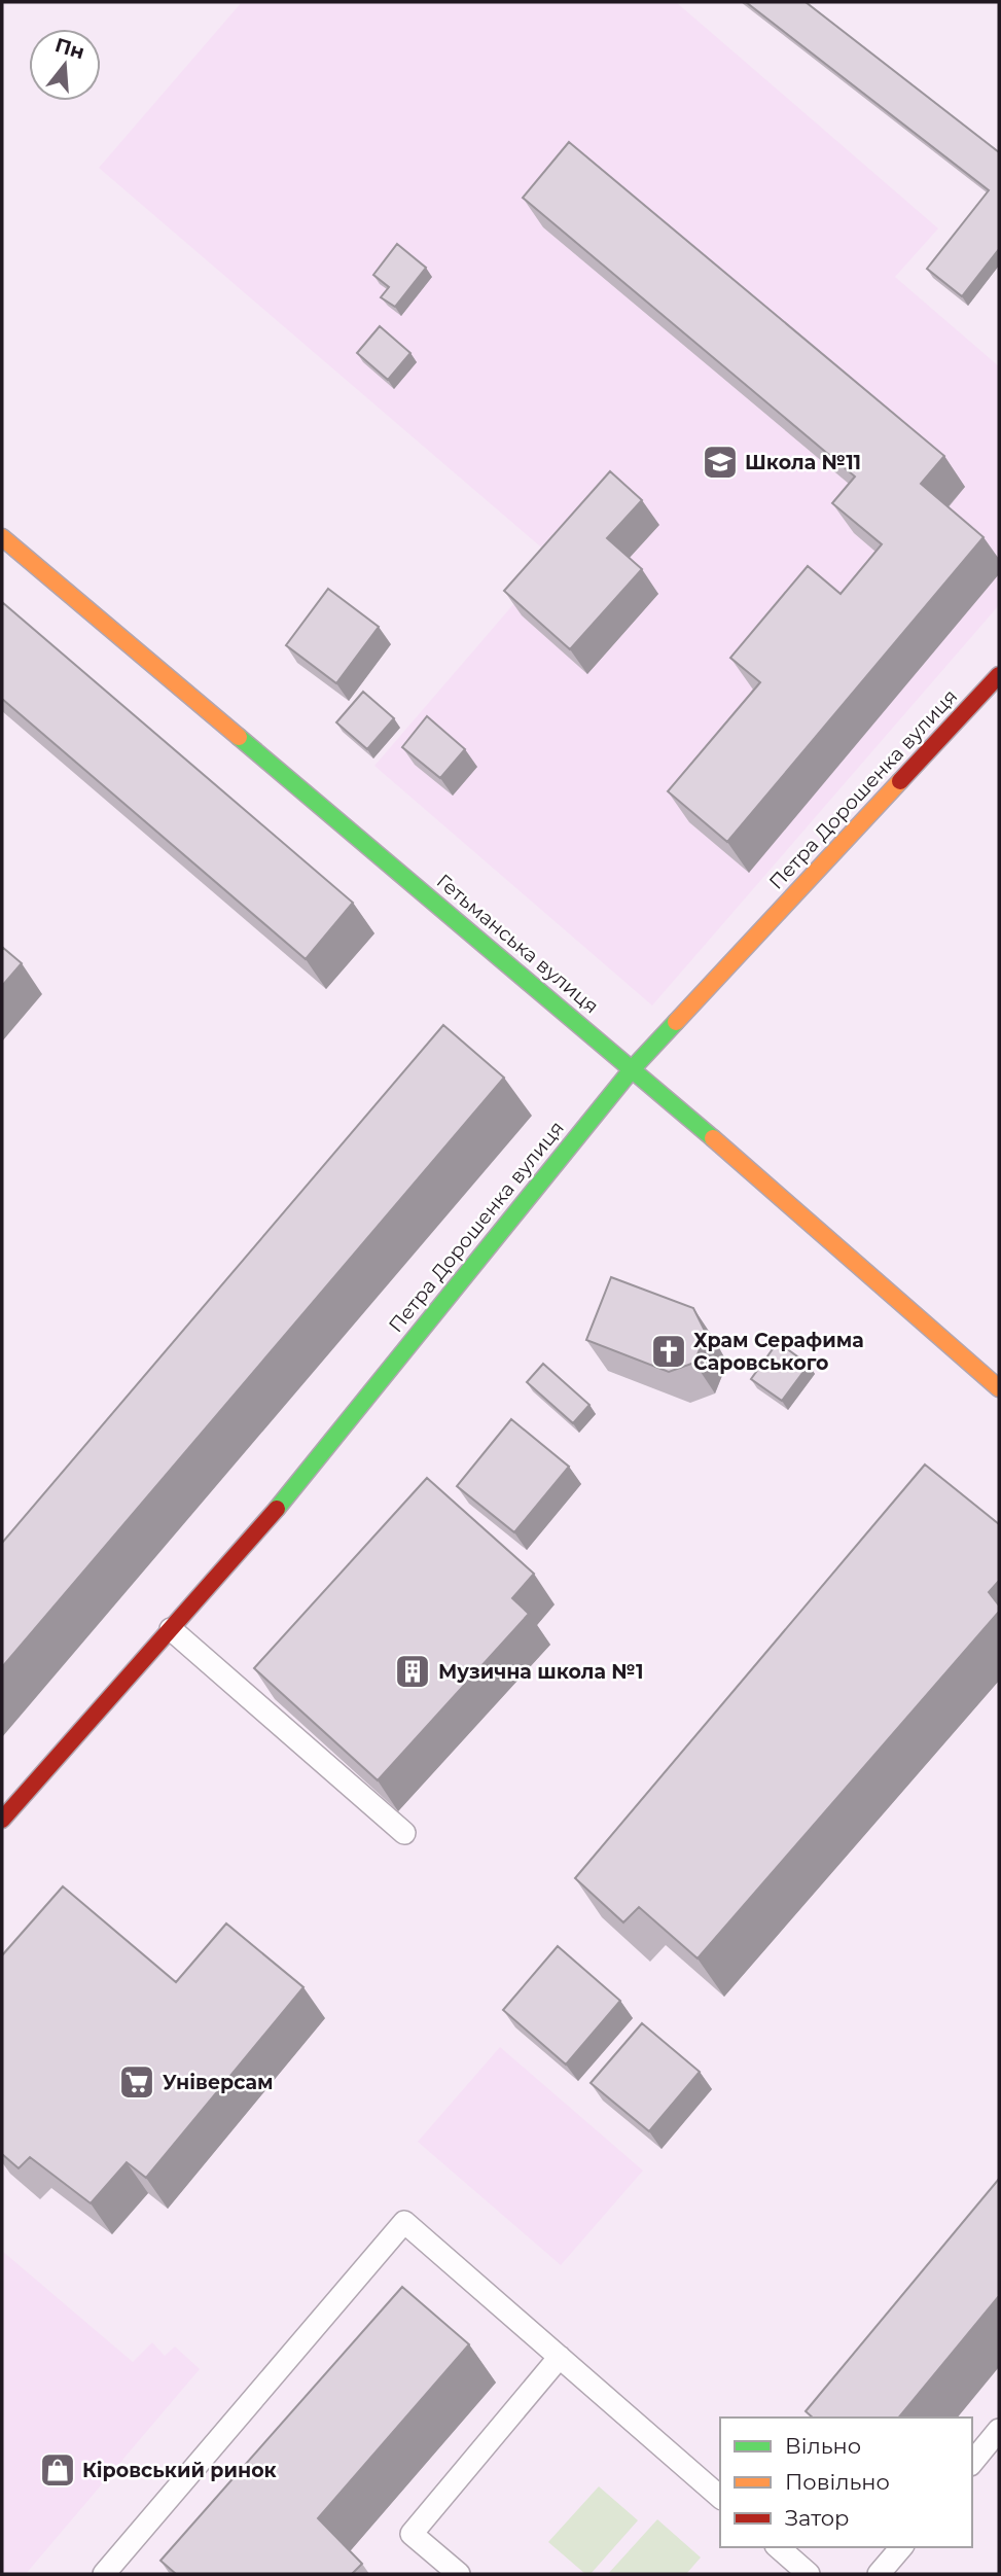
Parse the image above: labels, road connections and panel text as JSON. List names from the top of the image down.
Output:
{
  "streets": {
    "street": ["Петра Дорошенка вулиця", "Гетьманська вулиця"]
  },
  "crossings": [
    ["Петра Дорошенка вулиця", "Гетьманська вулиця"]
  ],
  "places": {
    "school or university": ["Школа №11"],
    "church": ["Храм Серафима Саровського"],
    "building": ["Музична школа №1"],
    "supermarket": ["Універсам"],
    "shop": ["Кіровський ринок"]
  },
  "legend": ["Вільно", "Повільно", "Затор"],
  "north": "top"
}
